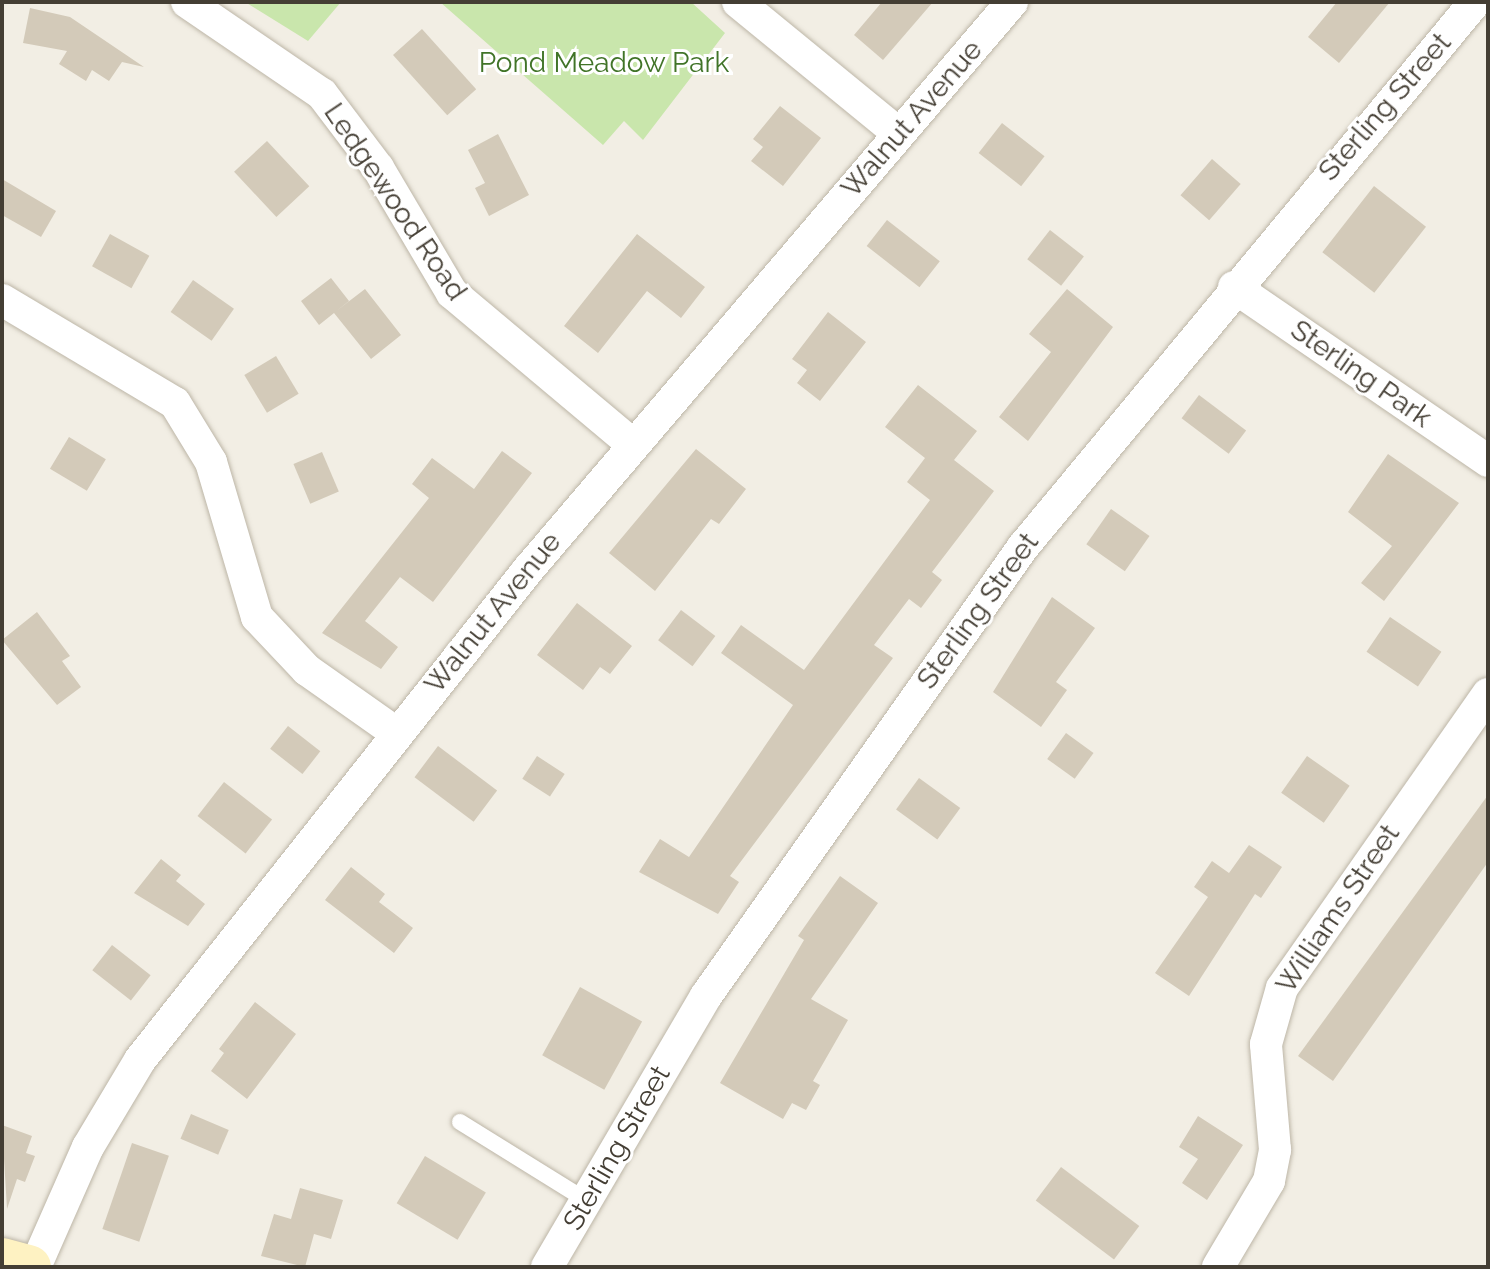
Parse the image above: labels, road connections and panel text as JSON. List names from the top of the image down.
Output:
{
  "streets": {
    "street": [
      "Sterling Street",
      "Walnut Avenue",
      "Ledgewood Road",
      "Sterling Park",
      "Williams Street"
    ]
  },
  "crossings": [
    ["Sterling Street", "Sterling Park"],
    ["Walnut Avenue", "Ledgewood Road"]
  ],
  "parks": ["Pond Meadow Park"]
}
